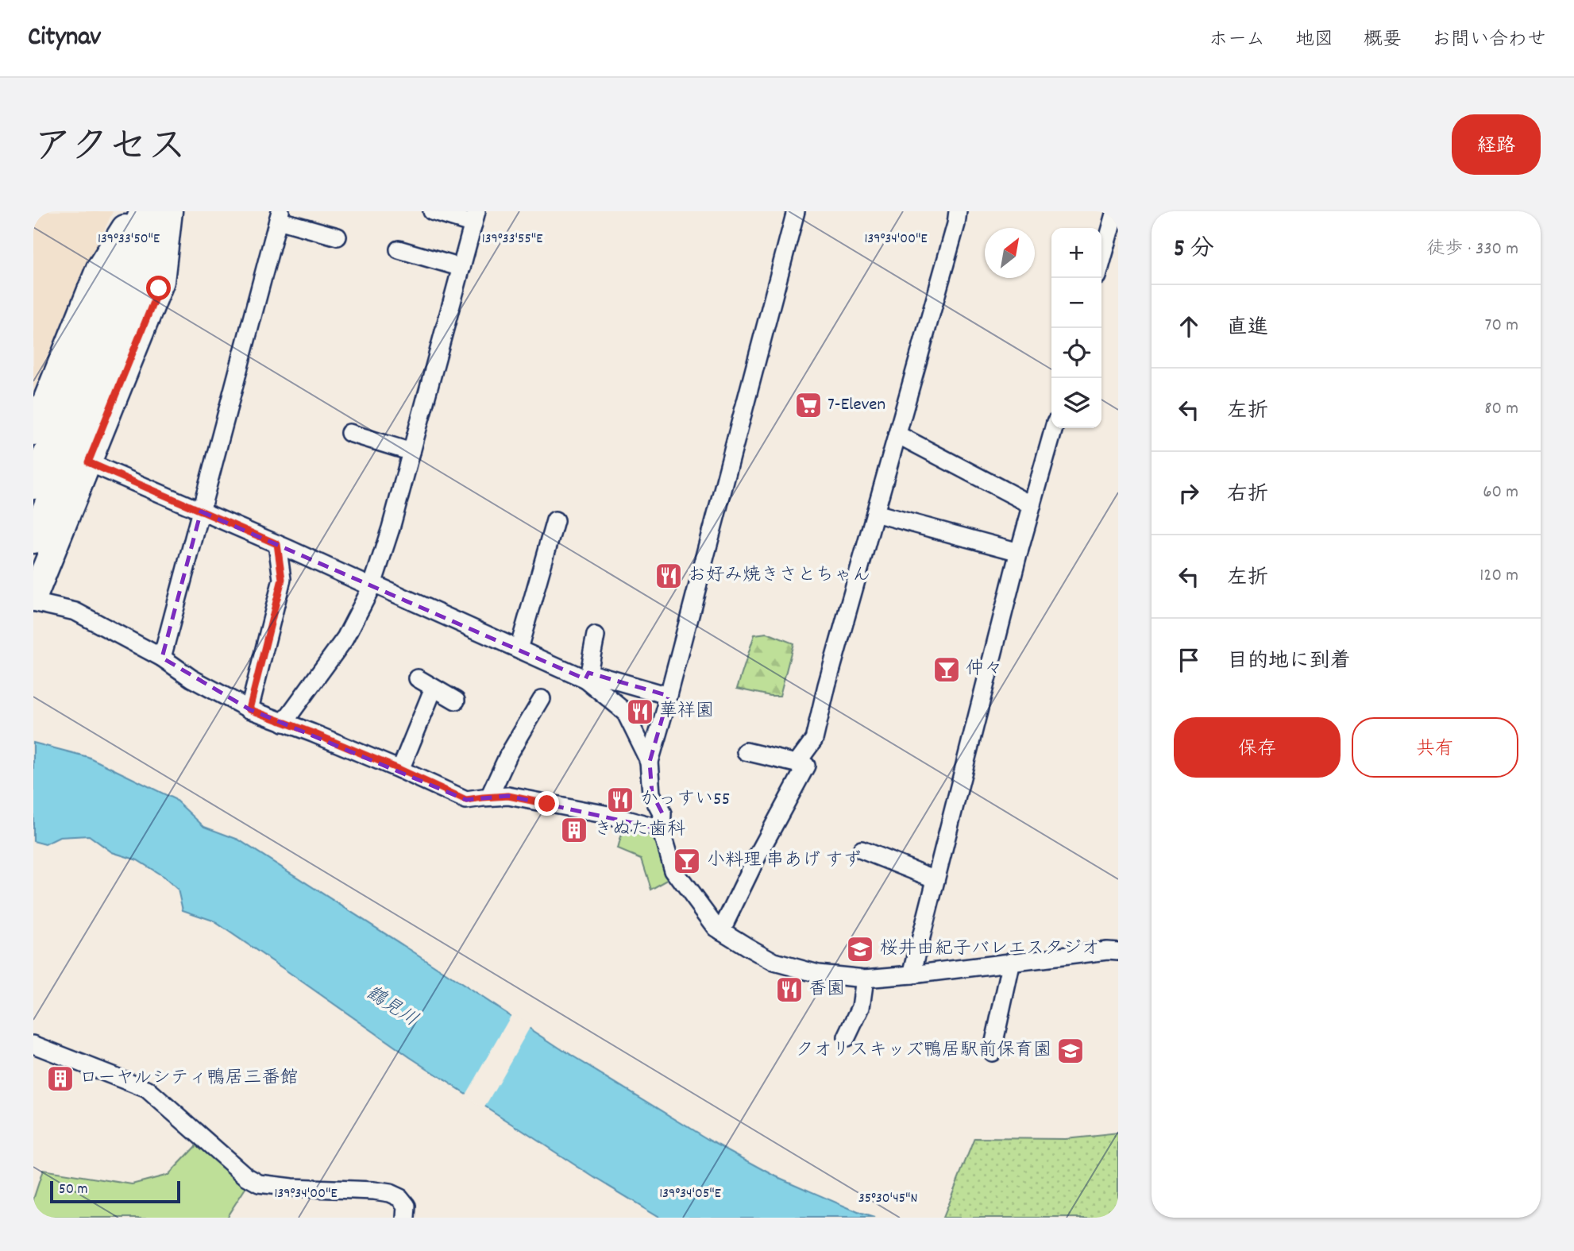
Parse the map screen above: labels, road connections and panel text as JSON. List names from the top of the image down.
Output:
{
  "water": ["鶴見川"],
  "places": {
    "supermarket": ["7-Eleven"],
    "restaurant": [
      "お好み焼きさとちゃん",
      "華祥園",
      "かっすい55",
      "香園"
    ],
    "bar": ["仲々", "小料理 串あげ すず"],
    "building": ["きぬた歯科", "ローヤルシティ鴨居三番館"],
    "school or university": ["桜井由紀子バレエスタジオ", "クオリスキッズ鴨居駅前保育園"]
  },
  "scale_bar": "50 m",
  "north": "top right",
  "page": {
    "header": "Citynav",
    "nav": [
      "ホーム",
      "地図",
      "概要",
      "お問い合わせ"
    ],
    "title": "アクセス",
    "buttons": [
      "経路",
      ["保存", "共有"]
    ],
    "heading": ["5 分", "徒歩 · 330 m"],
    "map_buttons": ["+", "−"],
    "list": [
      ["直進", "70 m"],
      ["左折", "80 m"],
      ["右折", "60 m"],
      ["左折", "120 m"],
      "目的地に到着"
    ],
    "scale": "50 m"
  },
  "coordinates": [
    "139°33'50\"E",
    "139°33'55\"E",
    "139°34'00\"E",
    "139°34'05\"E",
    "35°30'45\"N"
  ]
}
